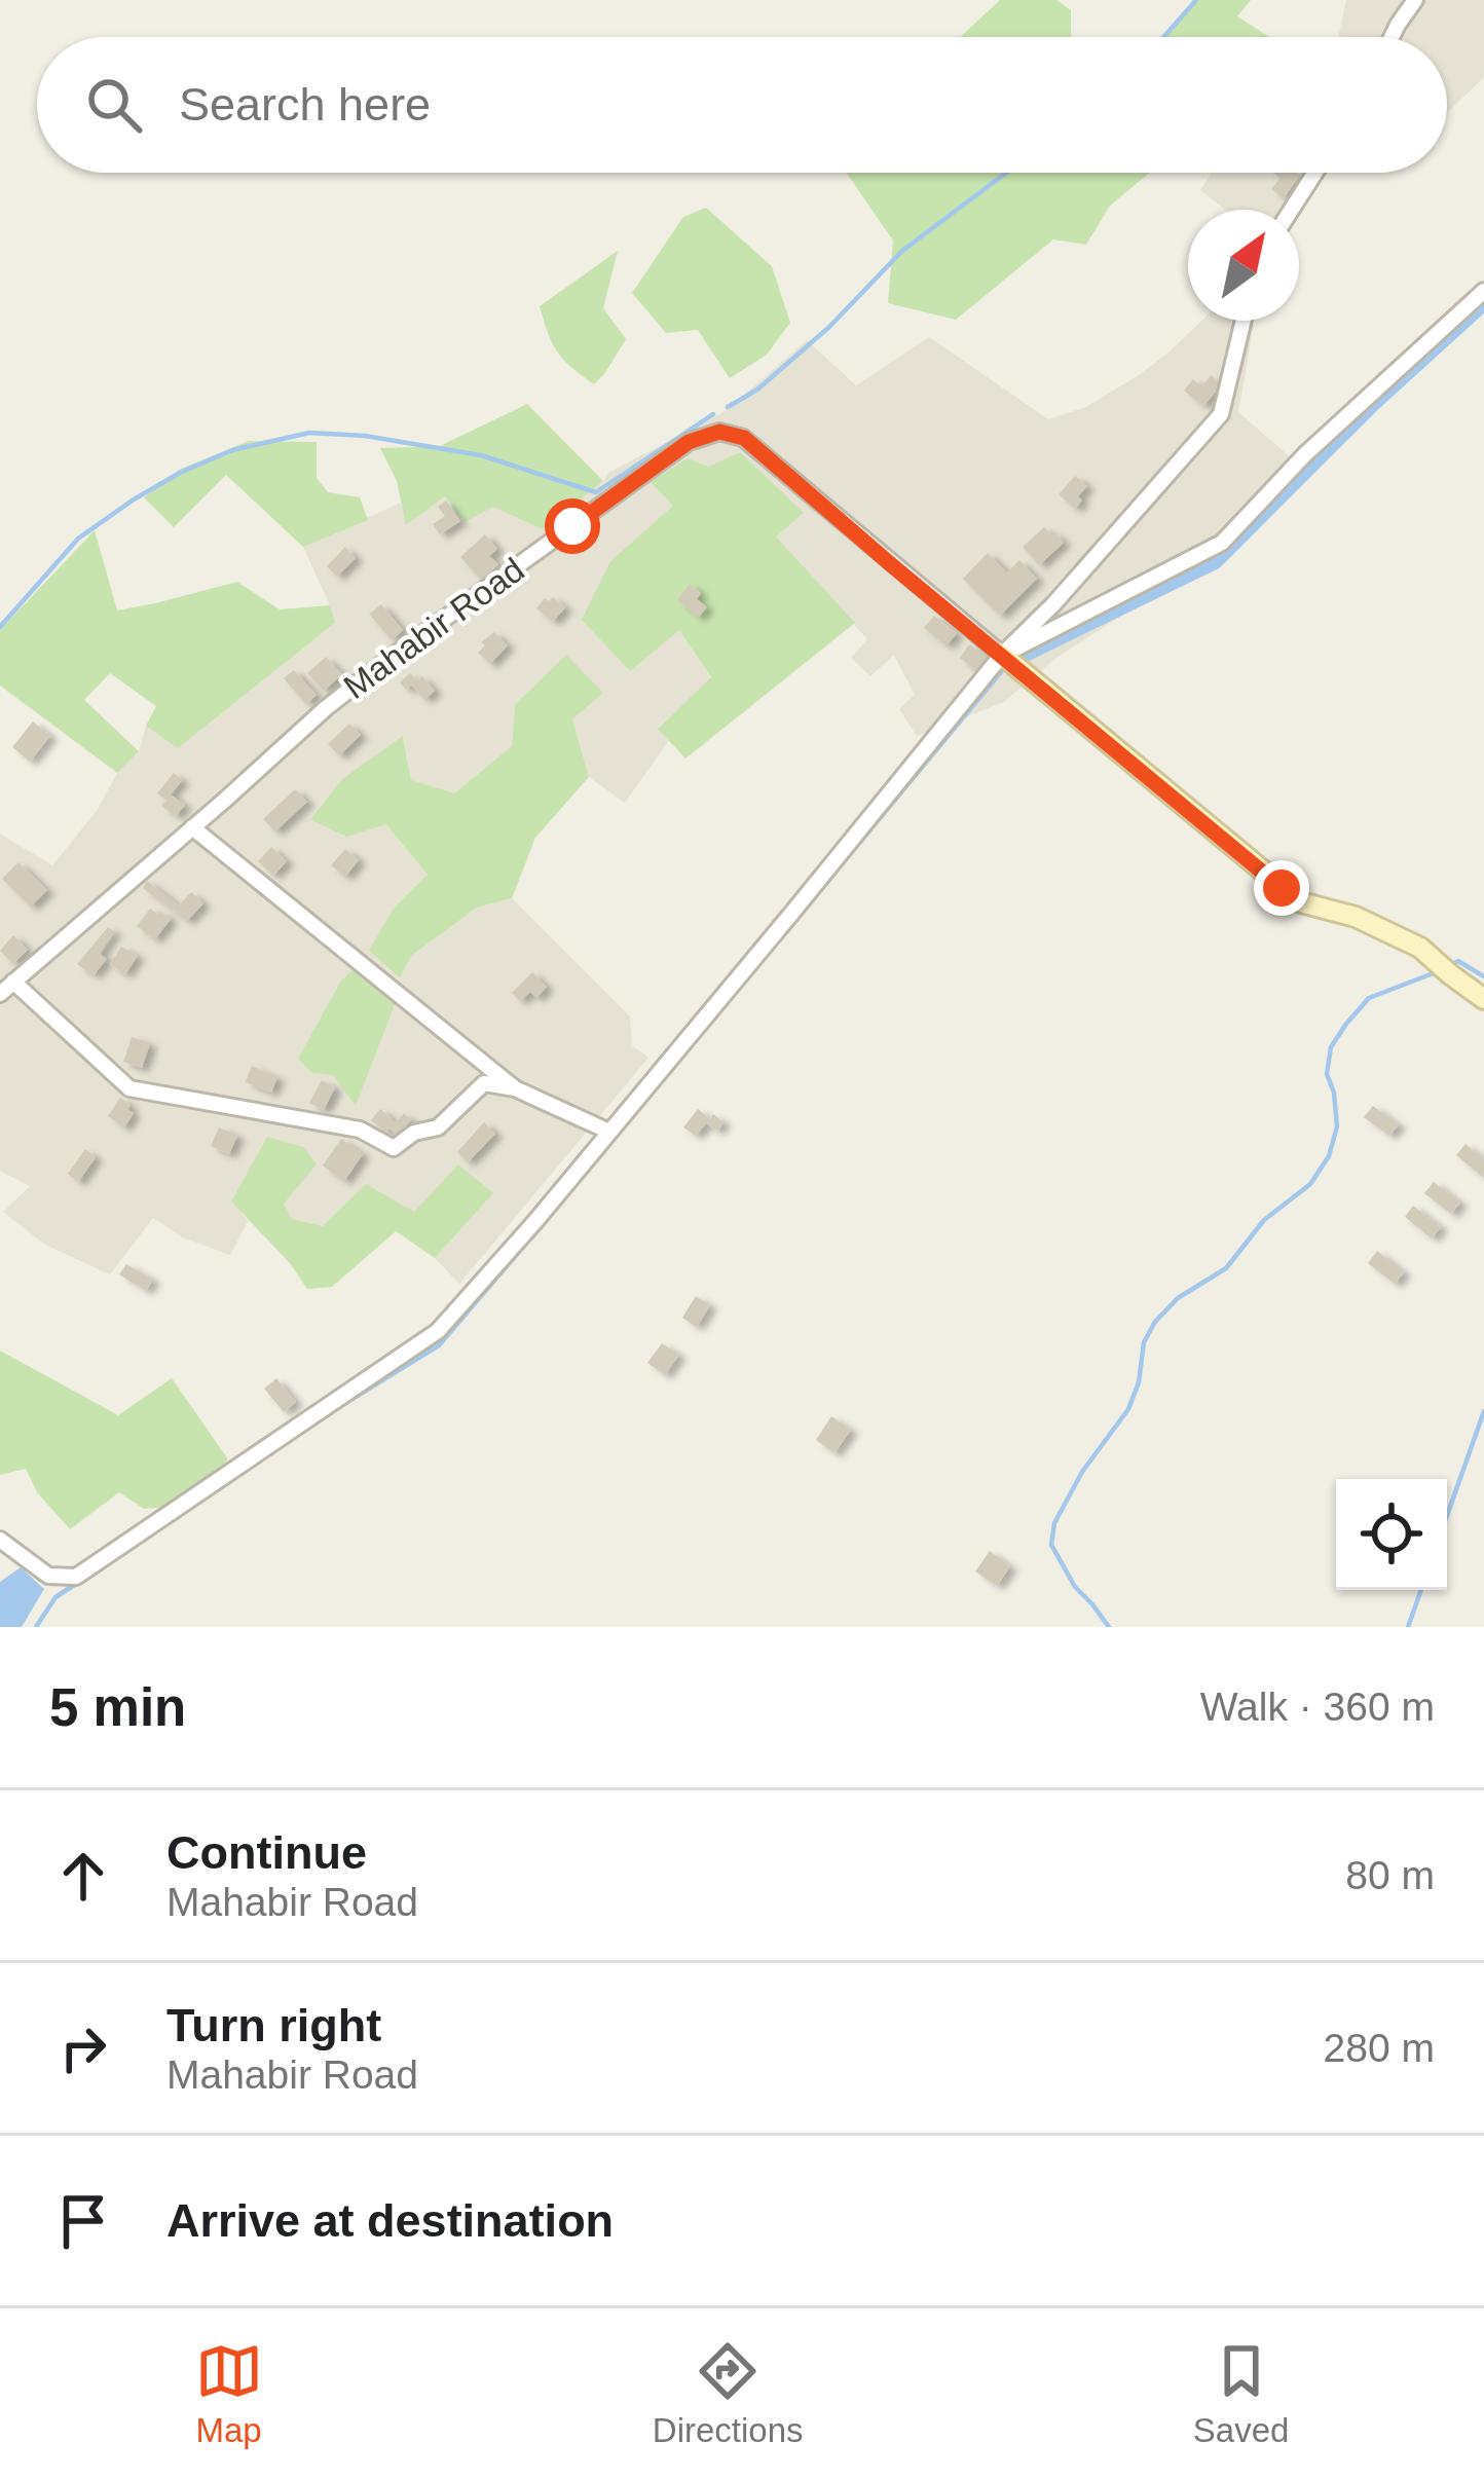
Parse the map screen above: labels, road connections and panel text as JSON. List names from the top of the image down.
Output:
{
  "streets": {
    "street": ["Mahabir Road"]
  },
  "north": "top right",
  "page": {
    "search": "Search here",
    "heading": ["5 min", "Walk · 360 m"],
    "list": [
      ["Continue", "Mahabir Road", "80 m"],
      ["Turn right", "Mahabir Road", "280 m"],
      "Arrive at destination"
    ],
    "nav": ["Map", "Directions", "Saved"]
  }
}
